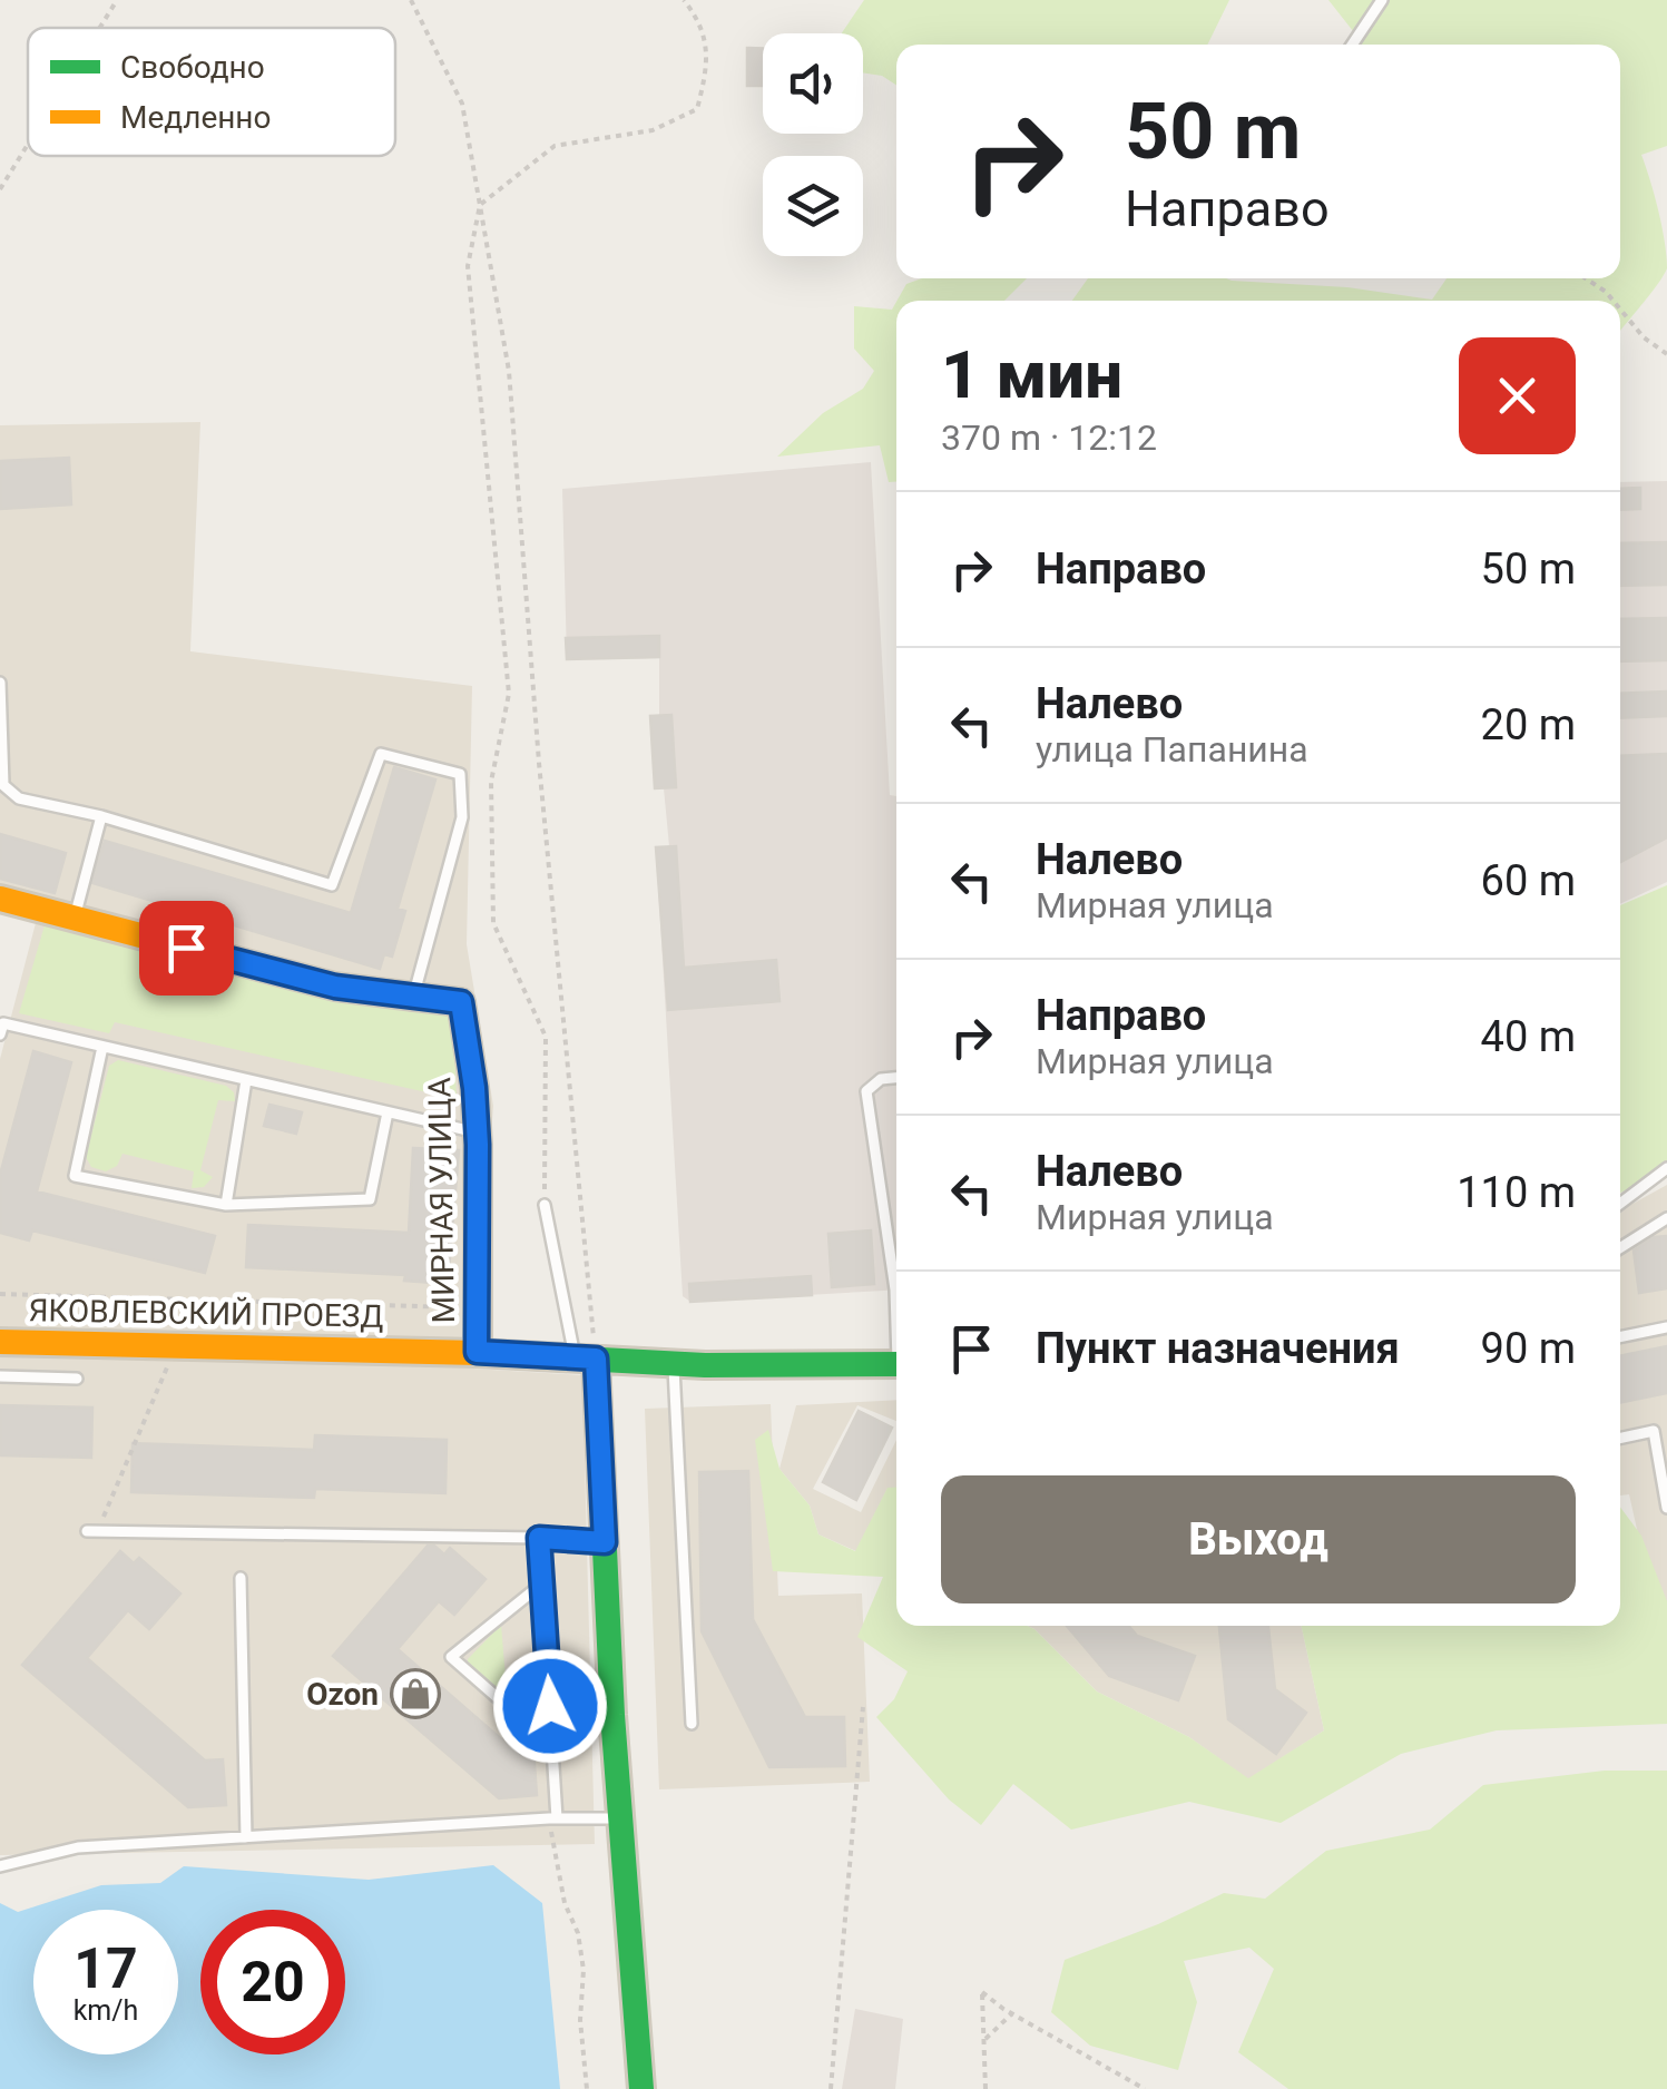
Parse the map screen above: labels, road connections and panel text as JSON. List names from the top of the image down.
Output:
{
  "streets": {
    "street": ["МИРНАЯ УЛИЦА", "ЯКОВЛЕВСКИЙ ПРОЕЗД"]
  },
  "crossings": [
    ["МИРНАЯ УЛИЦА", "ЯКОВЛЕВСКИЙ ПРОЕЗД"]
  ],
  "places": {
    "shop": ["Ozon"]
  },
  "legend": ["Свободно", "Медленно"],
  "page": {
    "turn": ["50 m", "Направо"],
    "heading": ["1 мин", "370 m · 12:12"],
    "list": [
      {
        "name": "Направо",
        "value": "50 m"
      },
      {
        "name": "Налево",
        "note": "улица Папанина",
        "value": "20 m"
      },
      {
        "name": "Налево",
        "note": "Мирная улица",
        "value": "60 m"
      },
      {
        "name": "Направо",
        "note": "Мирная улица",
        "value": "40 m"
      },
      {
        "name": "Налево",
        "note": "Мирная улица",
        "value": "110 m"
      },
      {
        "name": "Пункт назначения",
        "value": "90 m"
      }
    ],
    "buttons": "Выход",
    "speed": "17 km/h",
    "limit": "20"
  }
}
